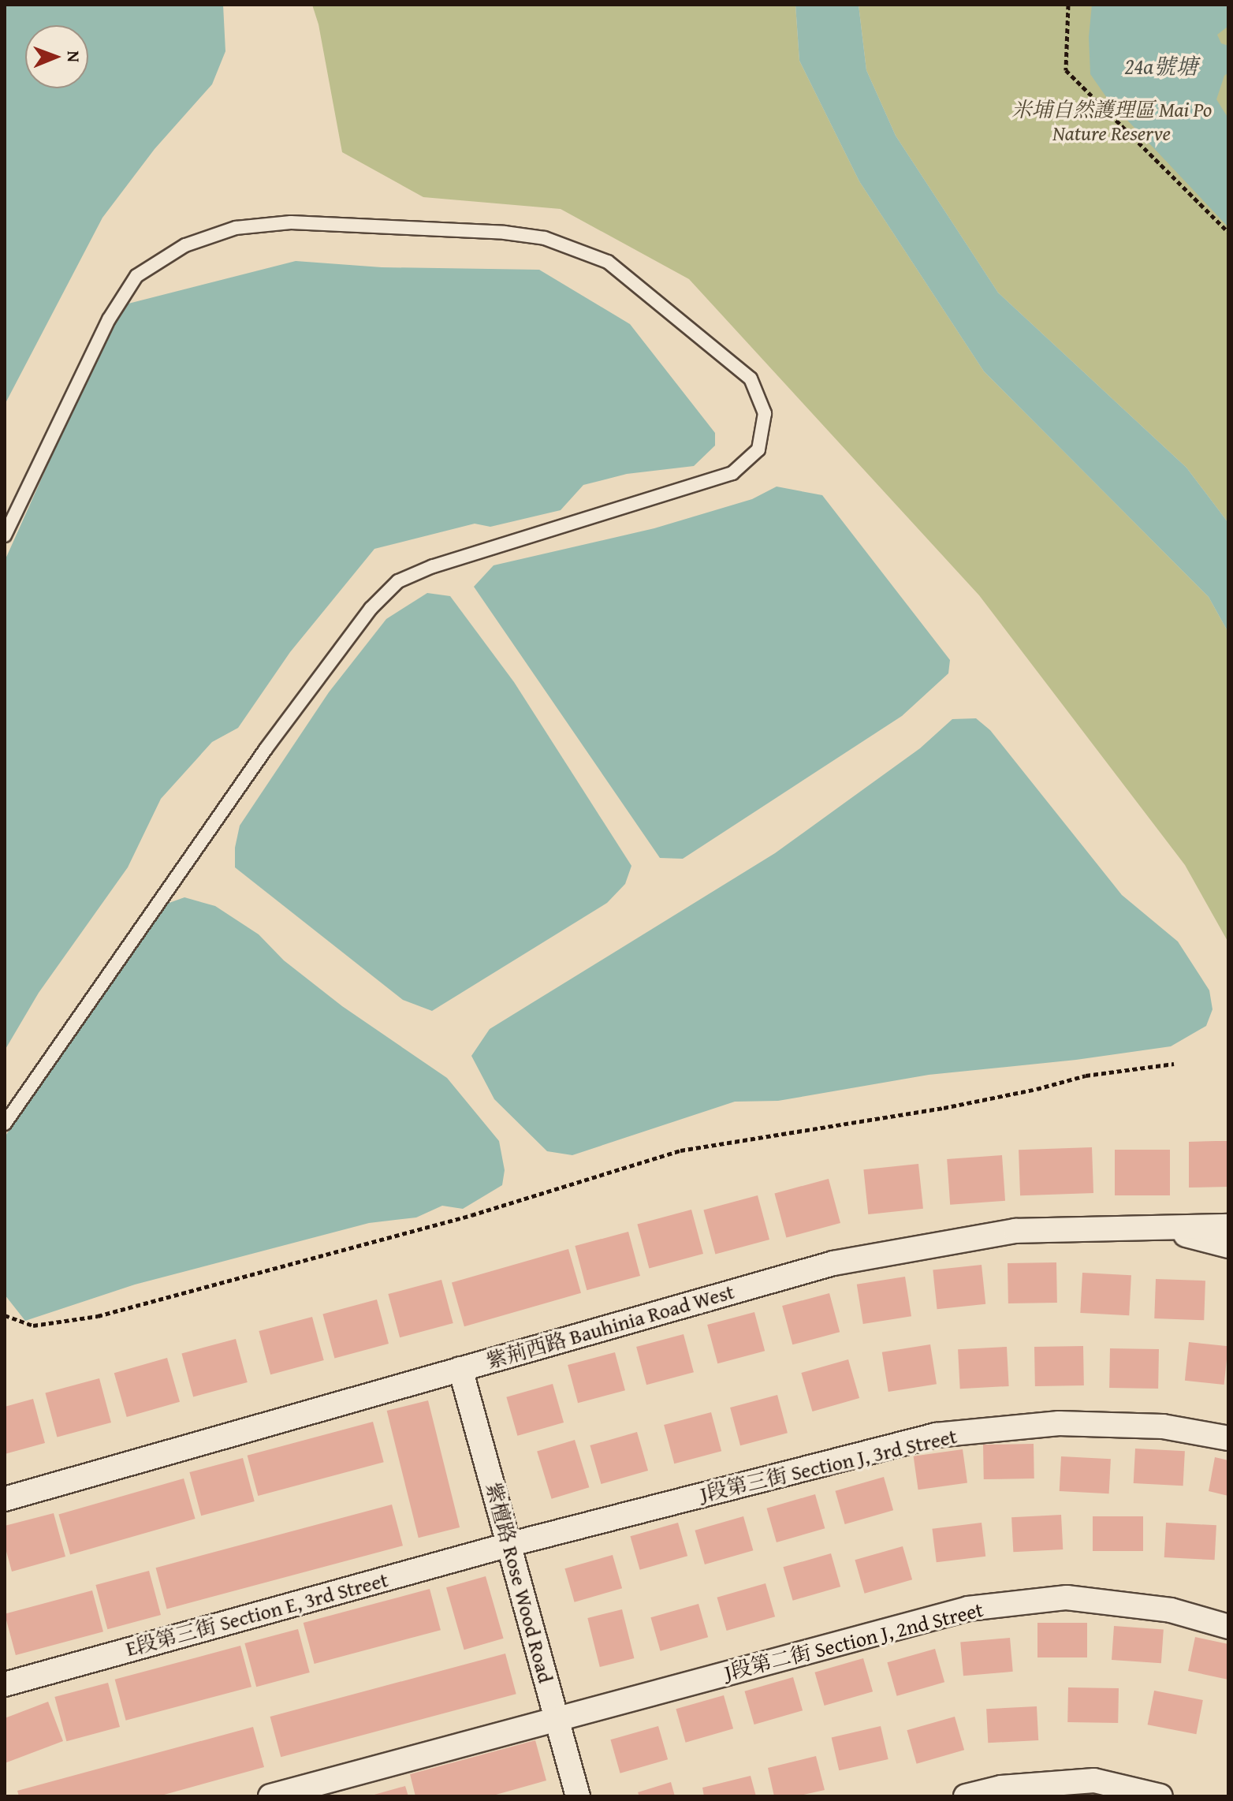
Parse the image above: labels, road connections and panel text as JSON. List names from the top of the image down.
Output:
{
  "streets": {
    "street": [
      "紫荊西路 Bauhinia Road West",
      "J段第三街 Section J, 3rd Street",
      "紫檀路 Rose Wood Road",
      "E段第三街 Section E, 3rd Street",
      "J段第二街 Section J, 2nd Street"
    ]
  },
  "crossings": [
    ["紫荊西路 Bauhinia Road West", "紫檀路 Rose Wood Road"],
    ["J段第三街 Section J, 3rd Street", "紫檀路 Rose Wood Road"],
    ["J段第三街 Section J, 3rd Street", "E段第三街 Section E, 3rd Street"],
    ["紫檀路 Rose Wood Road", "E段第三街 Section E, 3rd Street"],
    ["紫檀路 Rose Wood Road", "J段第二街 Section J, 2nd Street"]
  ],
  "water": ["24a號塘"],
  "parks": ["米埔自然護理區 Mai Po Nature Reserve"],
  "north": "right"
}
